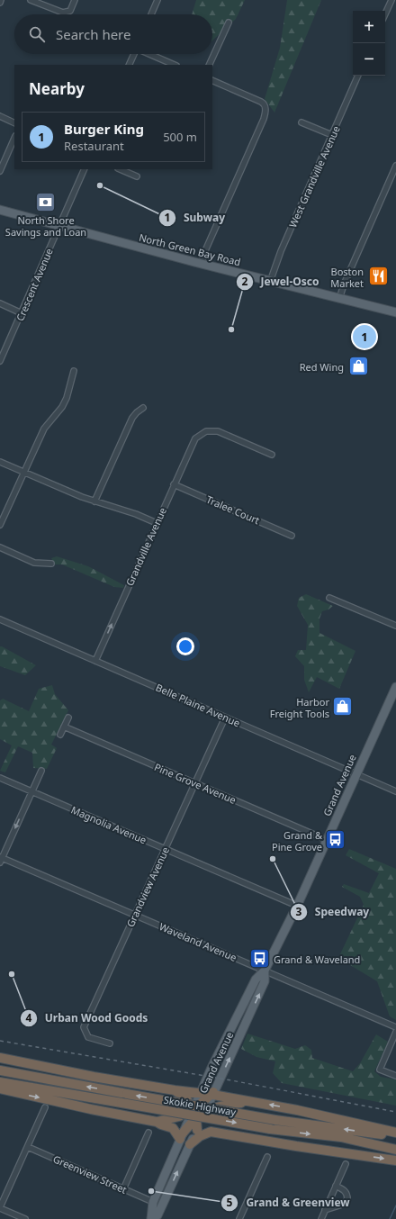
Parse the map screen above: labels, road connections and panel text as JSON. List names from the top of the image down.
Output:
{
  "streets": {
    "highway": ["Skokie Highway"],
    "main road": ["North Green Bay Road", "Grand Avenue"],
    "street": [
      "West Grandville Avenue",
      "Crescent Avenue",
      "Tralee Court",
      "Grandville Avenue",
      "Belle Plaine Avenue",
      "Pine Grove Avenue",
      "Magnolia Avenue",
      "Grandview Avenue",
      "Waveland Avenue",
      "Greenview Street"
    ]
  },
  "crossings": [
    ["West Grandville Avenue", "North Green Bay Road"],
    ["North Green Bay Road", "Crescent Avenue"],
    ["Tralee Court", "Grandville Avenue"],
    ["Grandville Avenue", "Belle Plaine Avenue"],
    ["Belle Plaine Avenue", "Grand Avenue"],
    ["Belle Plaine Avenue", "Grandview Avenue"],
    ["Pine Grove Avenue", "Grand Avenue"],
    ["Pine Grove Avenue", "Grandview Avenue"],
    ["Grand Avenue", "Magnolia Avenue"],
    ["Grand Avenue", "Waveland Avenue"],
    ["Magnolia Avenue", "Grandview Avenue"],
    ["Grandview Avenue", "Waveland Avenue"]
  ],
  "one_way": ["Grandville Avenue"],
  "places": {
    "other": [
      "Subway",
      "Jewel-Osco",
      "Speedway",
      "Urban Wood Goods",
      "Grand & Greenview"
    ],
    "bank": ["North Shore Savings and Loan"],
    "restaurant": ["Boston Market"],
    "shop": ["Red Wing", "Harbor Freight Tools"],
    "bus stop": ["Grand & Pine Grove", "Grand & Waveland"]
  },
  "page": {
    "map_buttons": ["+", "−"],
    "search": "Search here",
    "heading": "Nearby",
    "list": [
      {
        "mark": "1",
        "name": "Burger King",
        "note": "Restaurant",
        "value": "500 m"
      }
    ],
    "pins": "1"
  }
}
